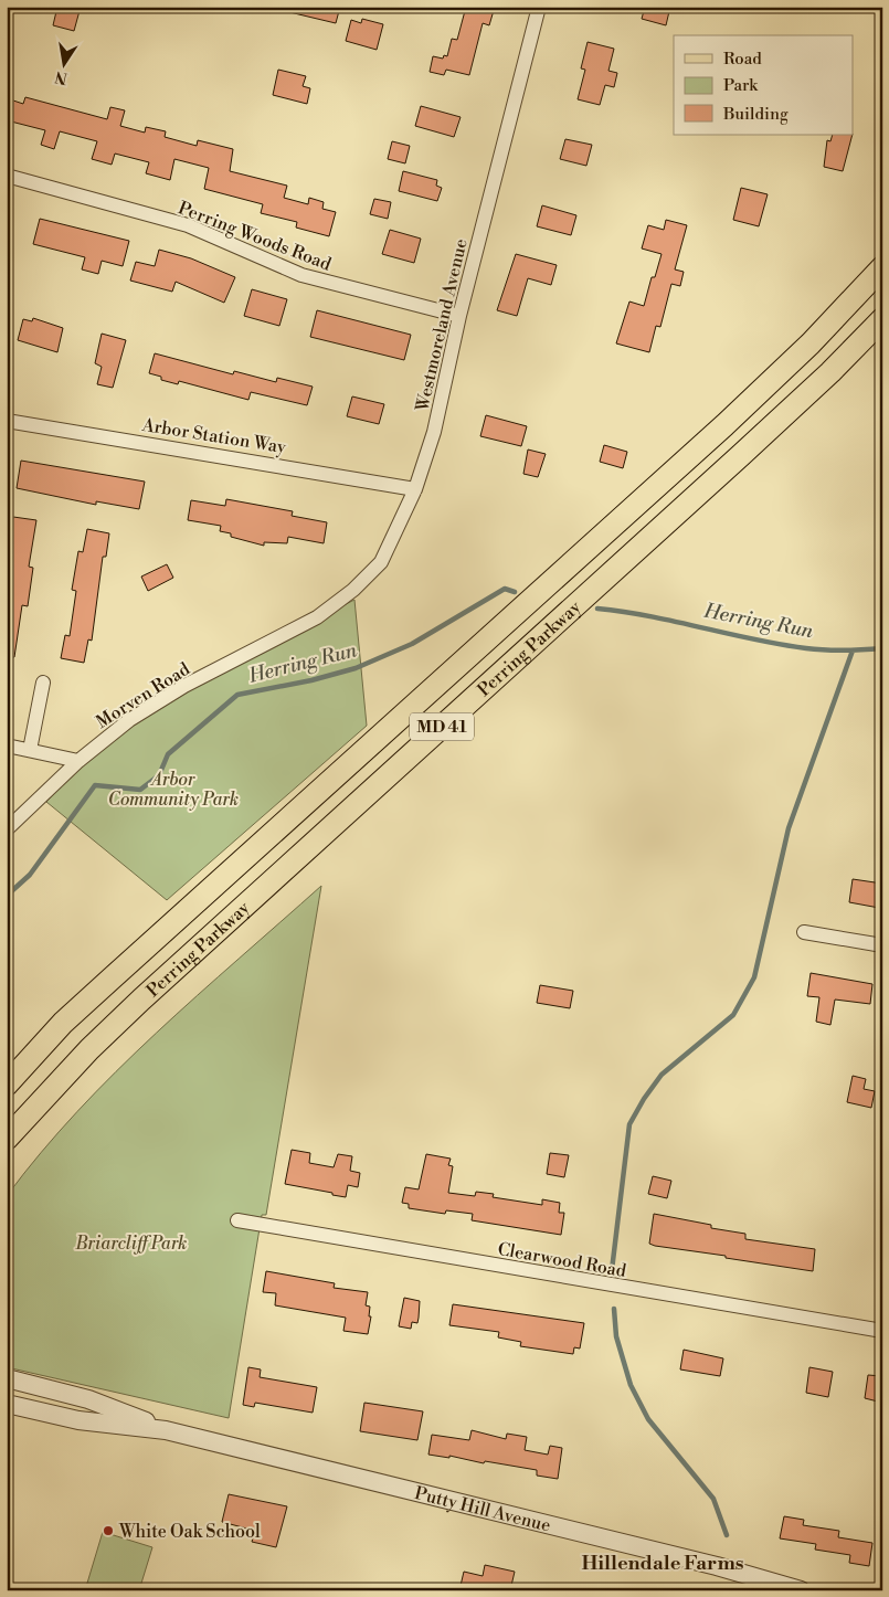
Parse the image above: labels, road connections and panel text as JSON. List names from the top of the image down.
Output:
{
  "streets": {
    "main road": ["Perring Parkway", "MD 41"],
    "street": [
      "Perring Woods Road",
      "Westmoreland Avenue",
      "Arbor Station Way",
      "Morven Road",
      "Clearwood Road",
      "Putty Hill Avenue"
    ]
  },
  "crossings": [
    ["Perring Woods Road", "Westmoreland Avenue"],
    ["Westmoreland Avenue", "Arbor Station Way"],
    ["Westmoreland Avenue", "Morven Road"]
  ],
  "districts": ["Hillendale Farms"],
  "water": ["Herring Run"],
  "parks": ["Arbor Community Park", "Briarcliff Park"],
  "places": ["White Oak School"],
  "legend": ["Road", "Park", "Building"],
  "north": "bottom"
}
